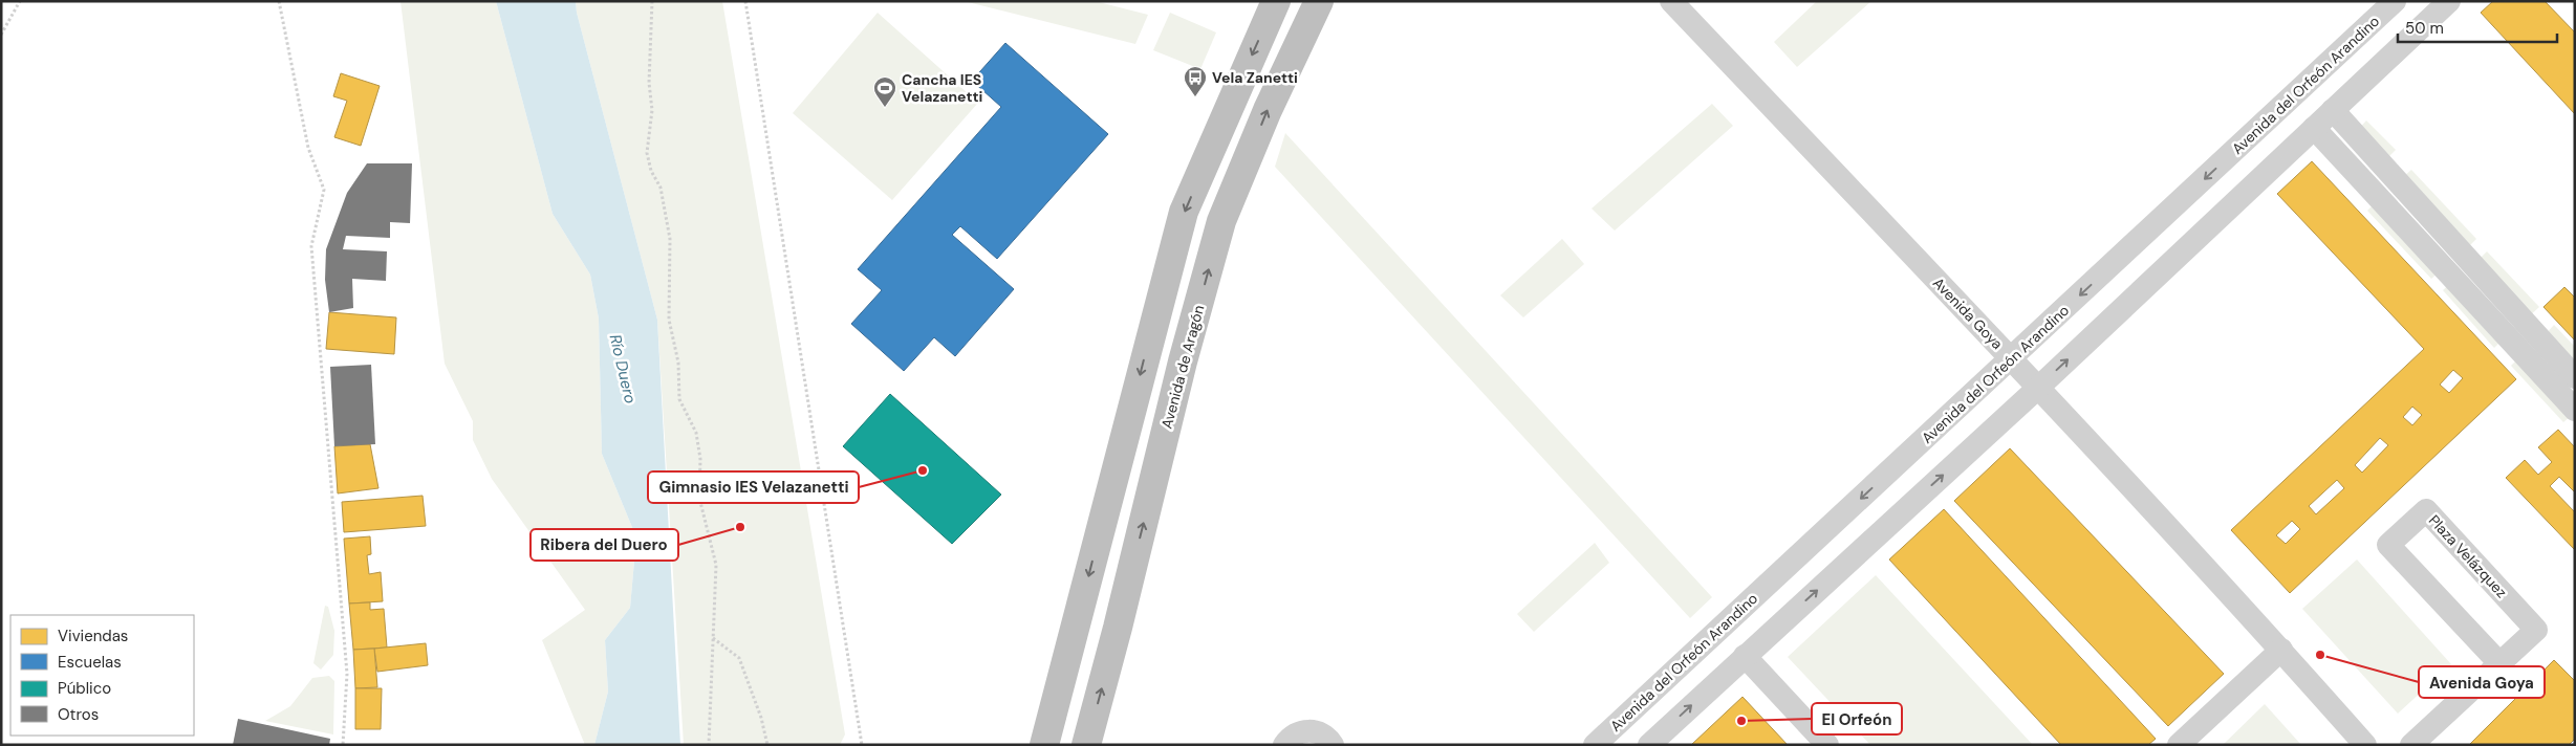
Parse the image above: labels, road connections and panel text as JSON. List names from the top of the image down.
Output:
{
  "streets": {
    "highway": ["Avenida de Aragón"],
    "street": ["Avenida del Orfeón Arandino", "Avenida Goya", "Plaza Velázquez"]
  },
  "crossings": [
    ["Avenida del Orfeón Arandino", "Avenida Goya"]
  ],
  "water": ["Río Duero"],
  "places": {
    "bus stop": ["Vela Zanetti"],
    "sports": ["Cancha IES Velazanetti"],
    "other": [
      "Gimnasio IES Velazanetti",
      "Ribera del Duero",
      "Avenida Goya",
      "El Orfeón"
    ]
  },
  "legend": [
    "Viviendas",
    "Escuelas",
    "Público",
    "Otros"
  ],
  "scale_bar": "50 m"
}
